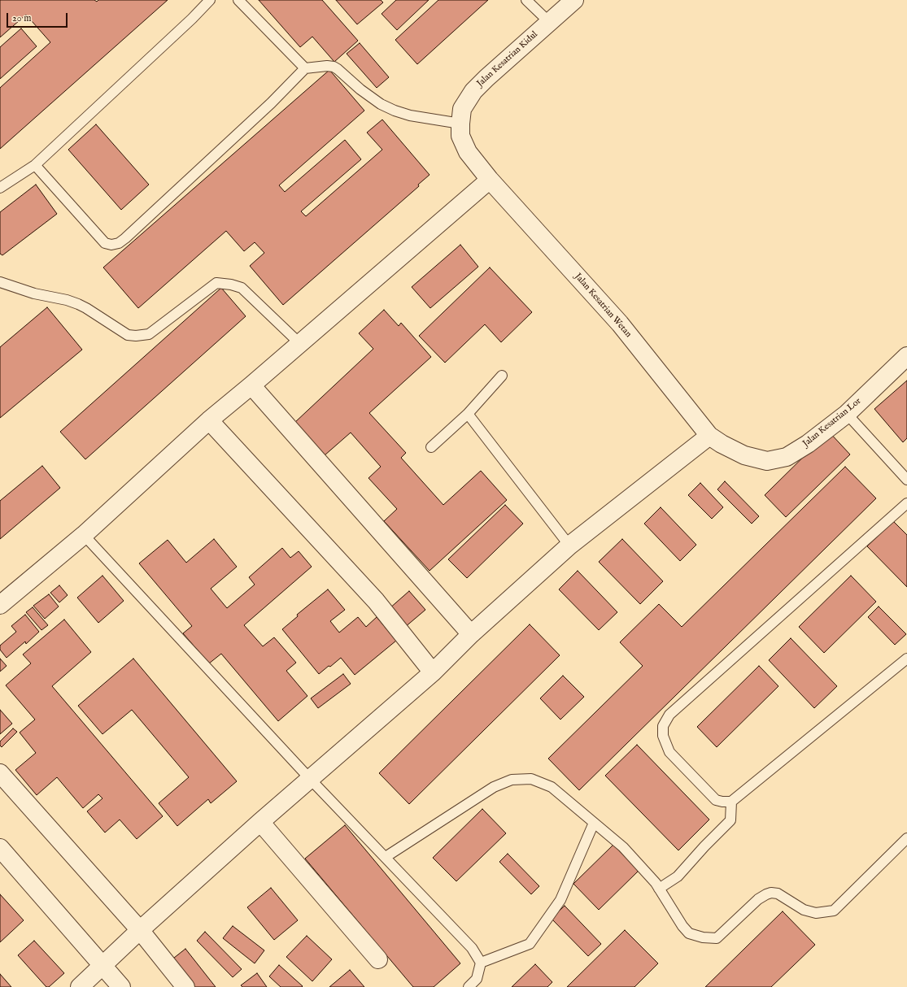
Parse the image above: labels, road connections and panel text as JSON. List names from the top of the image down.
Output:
{
  "streets": {
    "street": ["Jalan Kesatrian Kidul", "Jalan Kesatrian Wetan", "Jalan Kesatrian Lor"]
  },
  "crossings": [
    ["Jalan Kesatrian Kidul", "Jalan Kesatrian Wetan"],
    ["Jalan Kesatrian Wetan", "Jalan Kesatrian Lor"]
  ],
  "scale_bar": "20 m"
}
